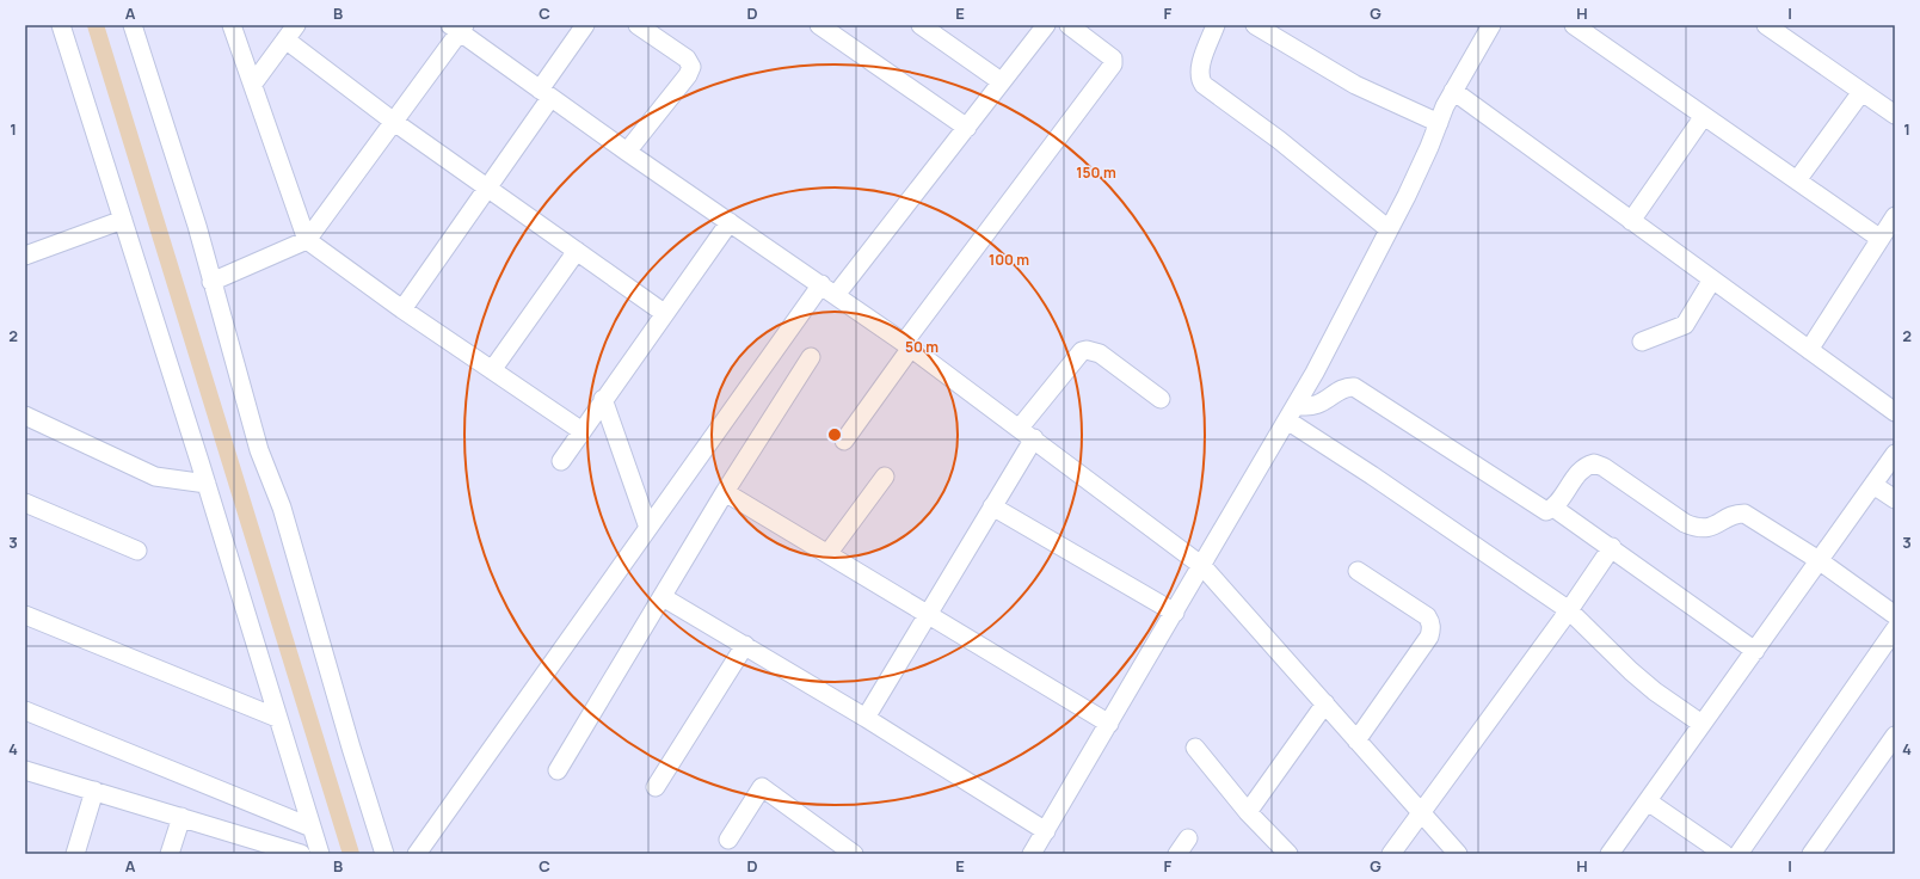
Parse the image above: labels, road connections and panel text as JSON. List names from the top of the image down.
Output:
{
  "grid": {
    "columns": [
      "A",
      "B",
      "C",
      "D",
      "E",
      "F",
      "G",
      "H",
      "I"
    ],
    "rows": [
      "1",
      "2",
      "3",
      "4"
    ]
  },
  "rings": ["150 m", "100 m", "50 m"]
}
